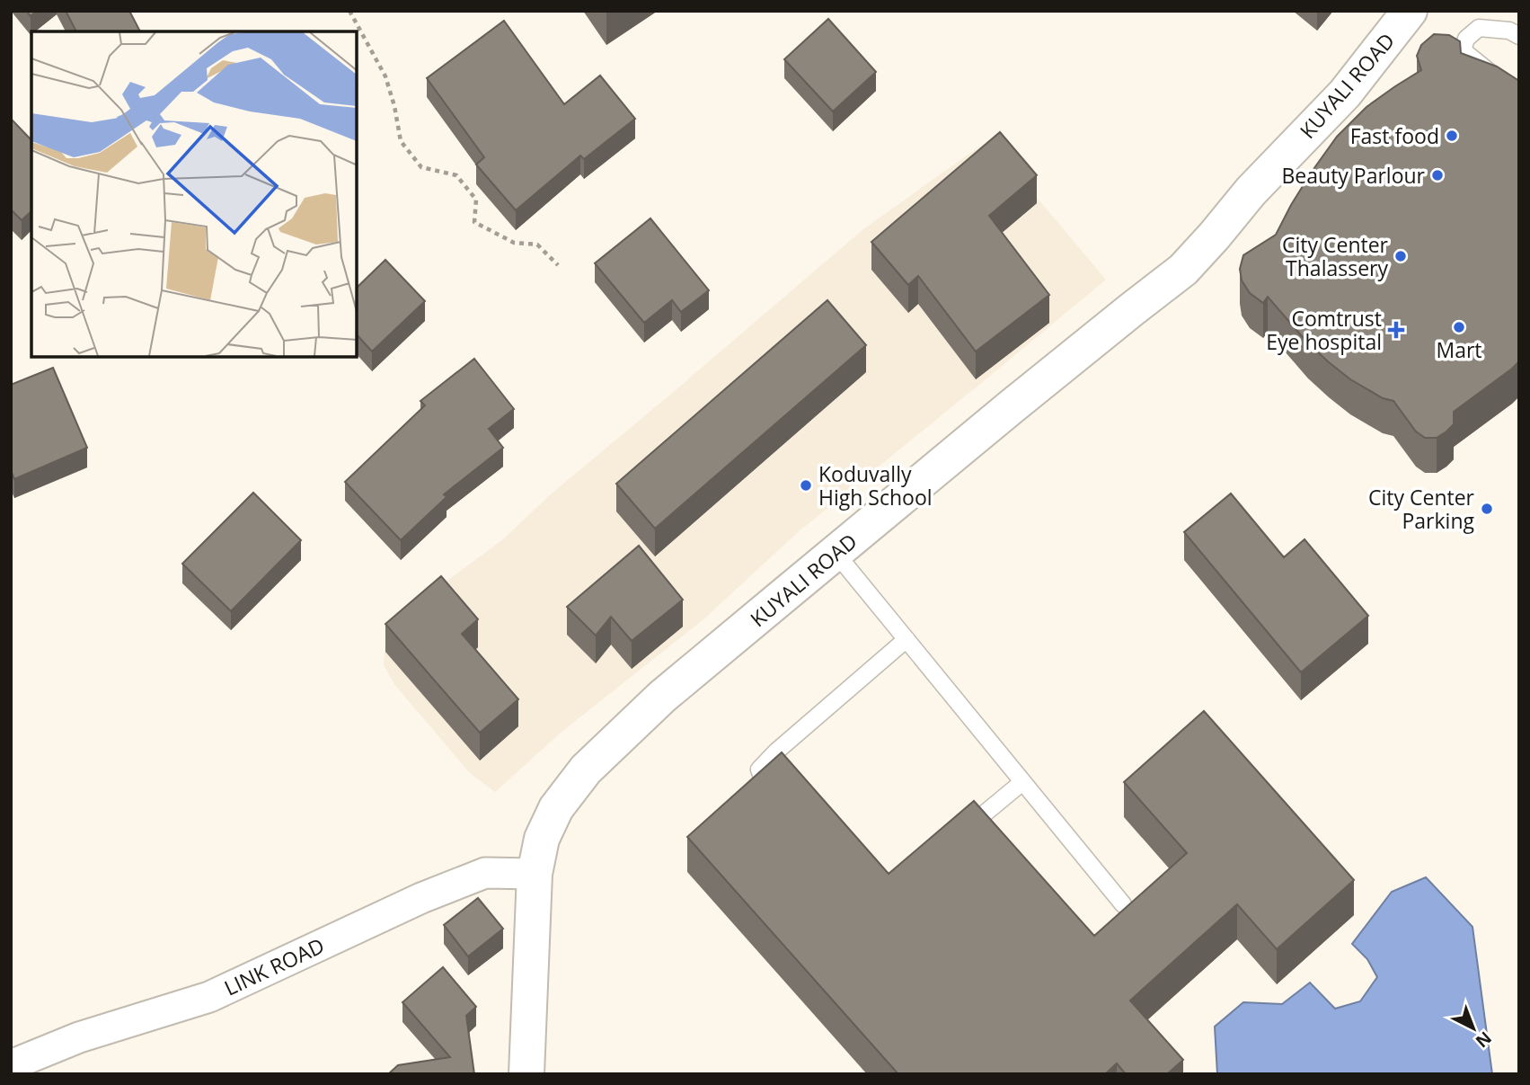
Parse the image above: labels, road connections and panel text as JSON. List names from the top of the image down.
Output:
{
  "streets": {
    "main road": ["KUYALI ROAD"],
    "street": ["LINK ROAD"]
  },
  "crossings": [
    ["KUYALI ROAD", "LINK ROAD"]
  ],
  "places": {
    "other": [
      "Fast food",
      "Beauty Parlour",
      "City Center Thalassery",
      "Mart",
      "Koduvally High School",
      "City Center Parking"
    ],
    "health": ["Comtrust Eye hospital"]
  },
  "north": "bottom right"
}
